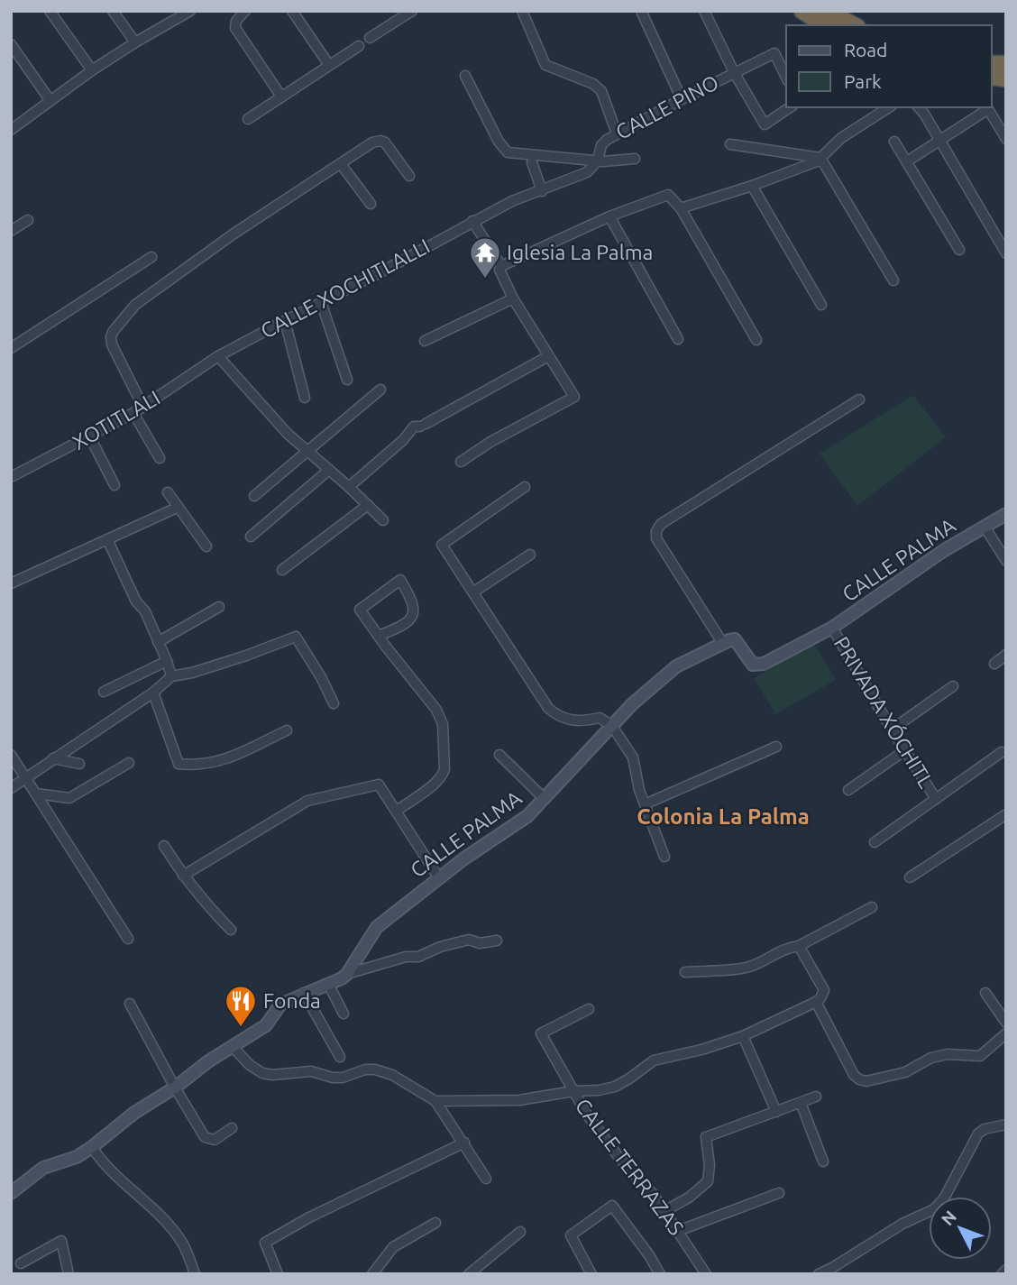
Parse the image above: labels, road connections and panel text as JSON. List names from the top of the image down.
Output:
{
  "streets": {
    "street": [
      "CALLE PINO",
      "CALLE XOCHITLALLI",
      "XOTITLALI",
      "CALLE PALMA",
      "PRIVADA XÓCHITL",
      "CALLE TERRAZAS"
    ]
  },
  "crossings": [
    ["CALLE PINO", "CALLE XOCHITLALLI"],
    ["CALLE XOCHITLALLI", "XOTITLALI"],
    ["CALLE PALMA", "PRIVADA XÓCHITL"]
  ],
  "districts": ["Colonia La Palma"],
  "places": {
    "temple": ["Iglesia La Palma"],
    "restaurant": ["Fonda"]
  },
  "legend": ["Road", "Park"],
  "north": "top left"
}
